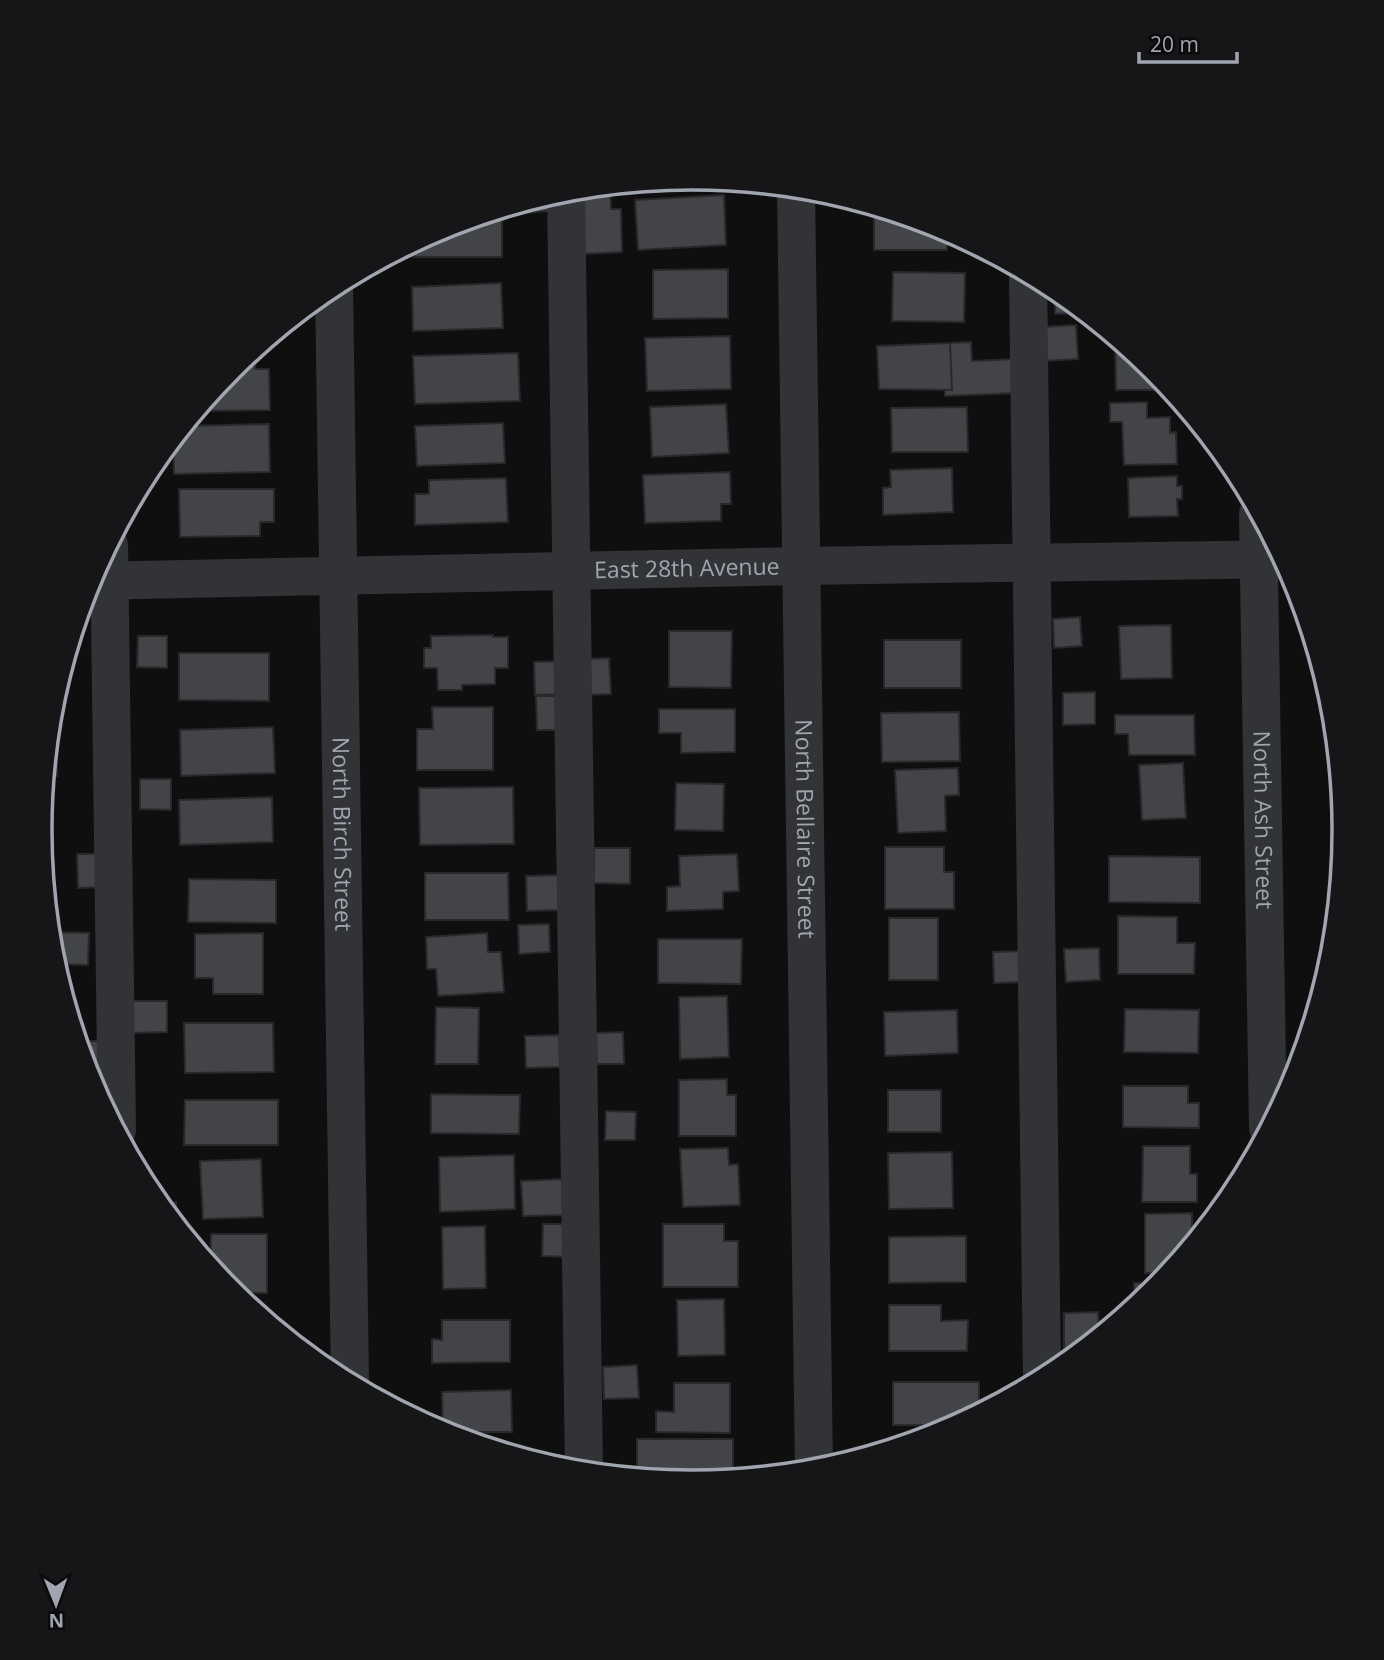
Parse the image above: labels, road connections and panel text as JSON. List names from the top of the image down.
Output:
{
  "streets": {
    "street": [
      "East 28th Avenue",
      "North Ash Street",
      "North Bellaire Street",
      "North Birch Street"
    ]
  },
  "crossings": [
    ["East 28th Avenue", "North Ash Street"],
    ["East 28th Avenue", "North Bellaire Street"],
    ["East 28th Avenue", "North Birch Street"]
  ],
  "scale_bar": "20 m",
  "north": "bottom"
}
